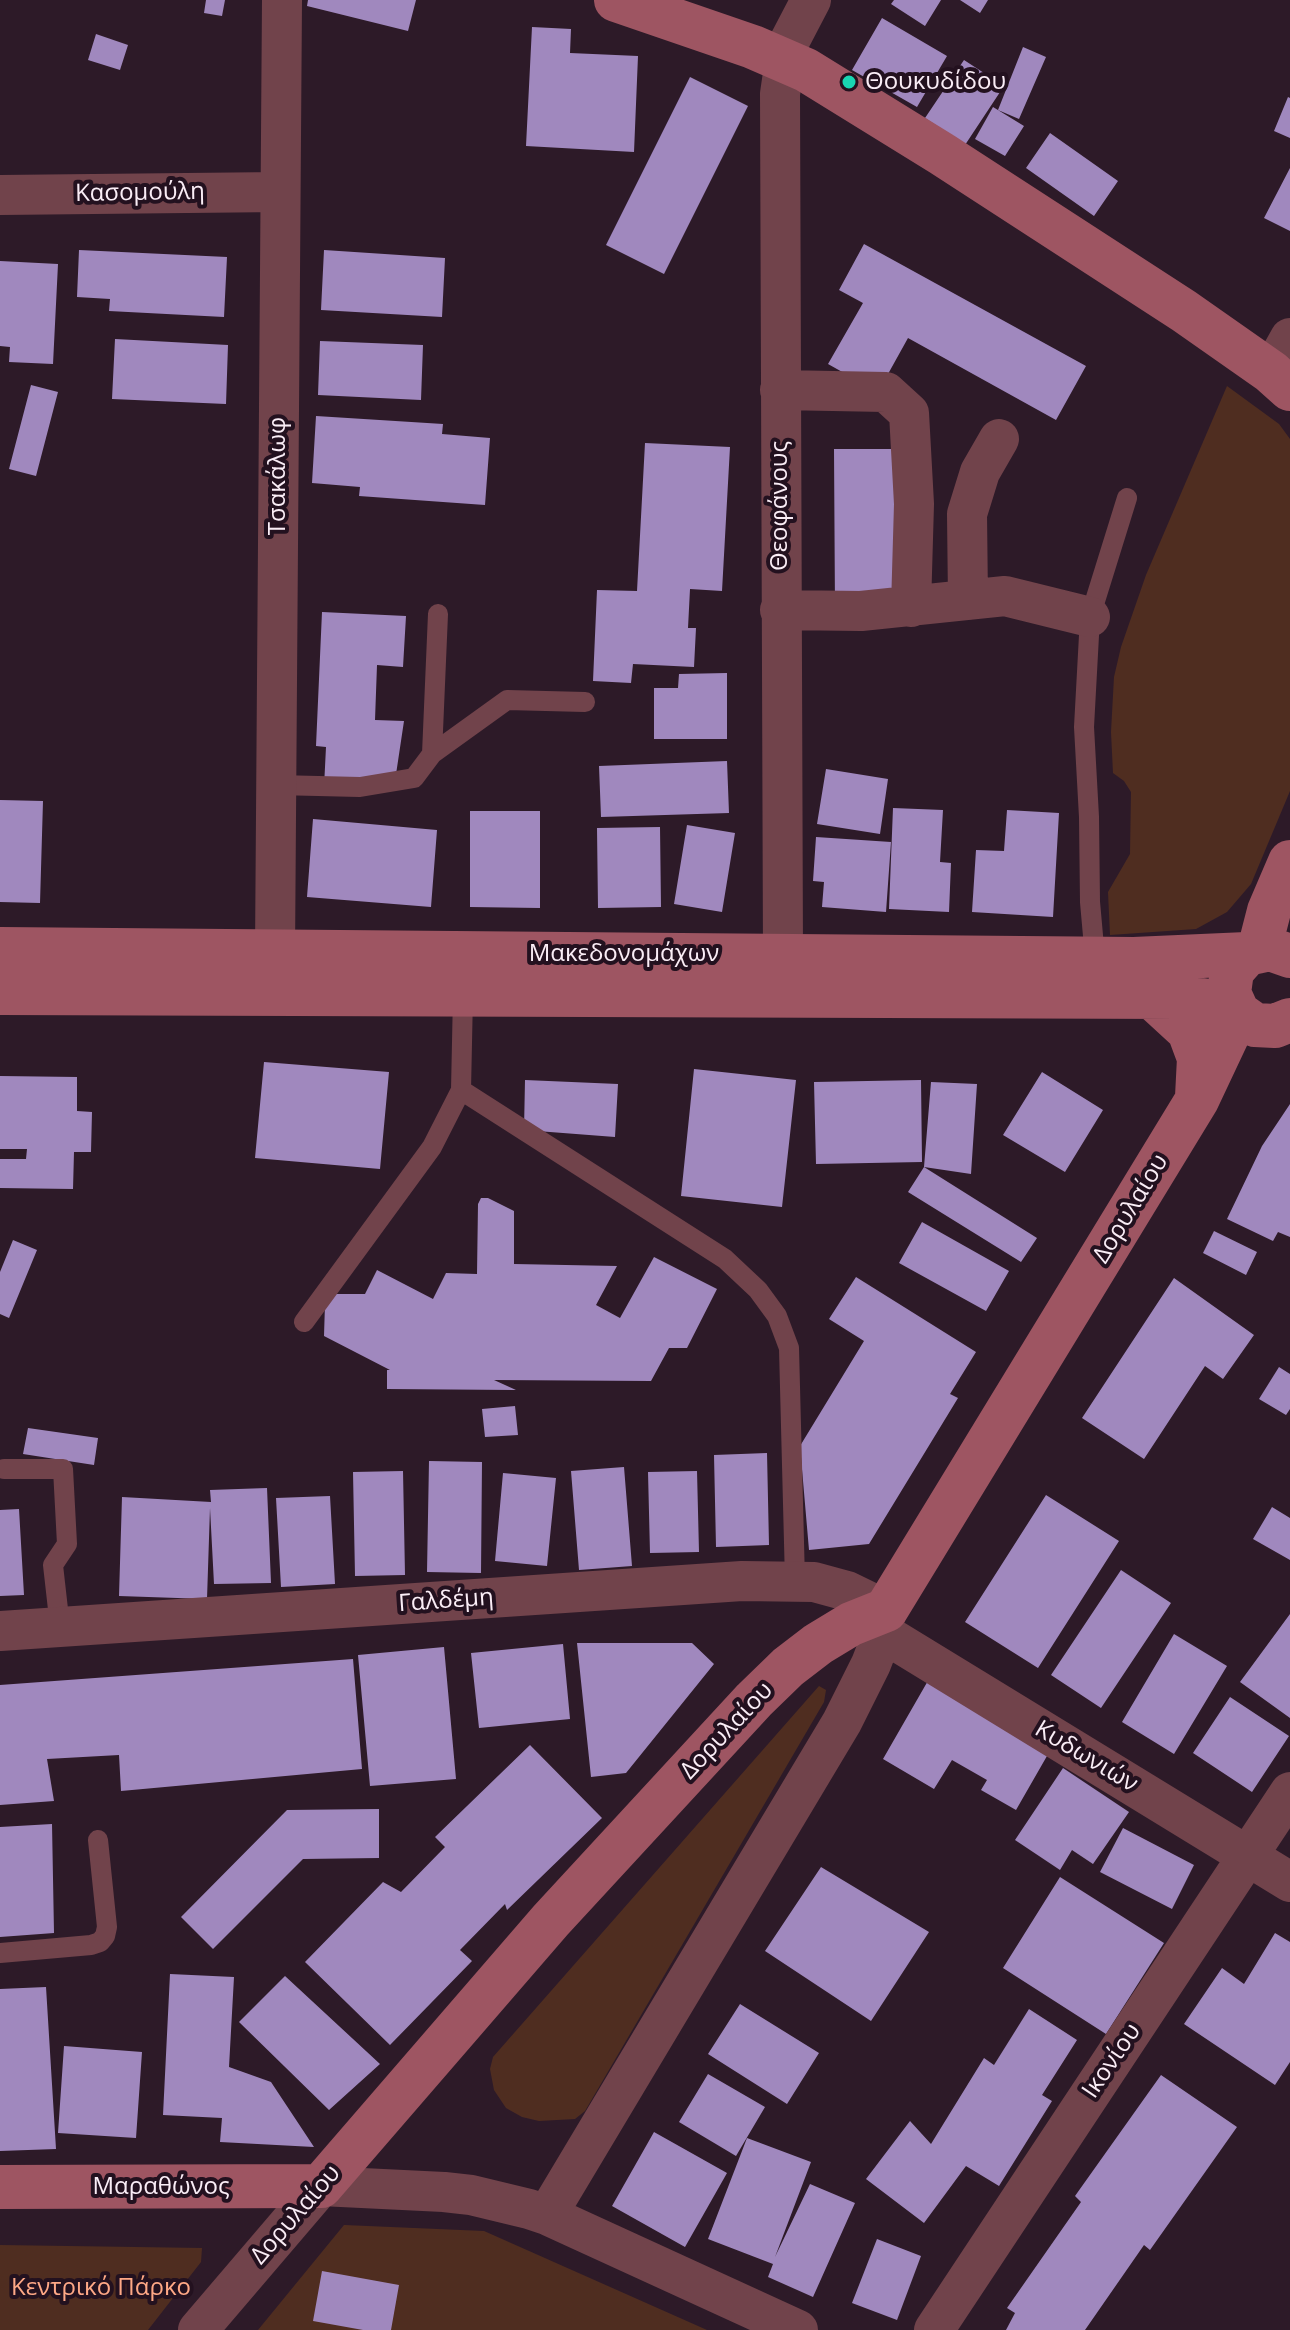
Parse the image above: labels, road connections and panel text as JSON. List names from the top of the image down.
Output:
{
  "streets": {
    "street": [
      "Κασομούλη",
      "Τσακάλωφ",
      "Θεοφάνους",
      "Μακεδονομάχων",
      "Δορυλαίου",
      "Γαλδέμη",
      "Κυδωνιών",
      "Ικονίου",
      "Μαραθώνος"
    ]
  },
  "crossings": [
    ["Κασομούλη", "Τσακάλωφ"],
    ["Τσακάλωφ", "Μακεδονομάχων"],
    ["Θεοφάνους", "Μακεδονομάχων"],
    ["Μακεδονομάχων", "Δορυλαίου"],
    ["Δορυλαίου", "Γαλδέμη"],
    ["Δορυλαίου", "Κυδωνιών"],
    ["Δορυλαίου", "Μαραθώνος"],
    ["Γαλδέμη", "Κυδωνιών"],
    ["Κυδωνιών", "Ικονίου"]
  ],
  "parks": ["Κεντρικό Πάρκο"],
  "places": ["Θουκυδίδου"]
}
